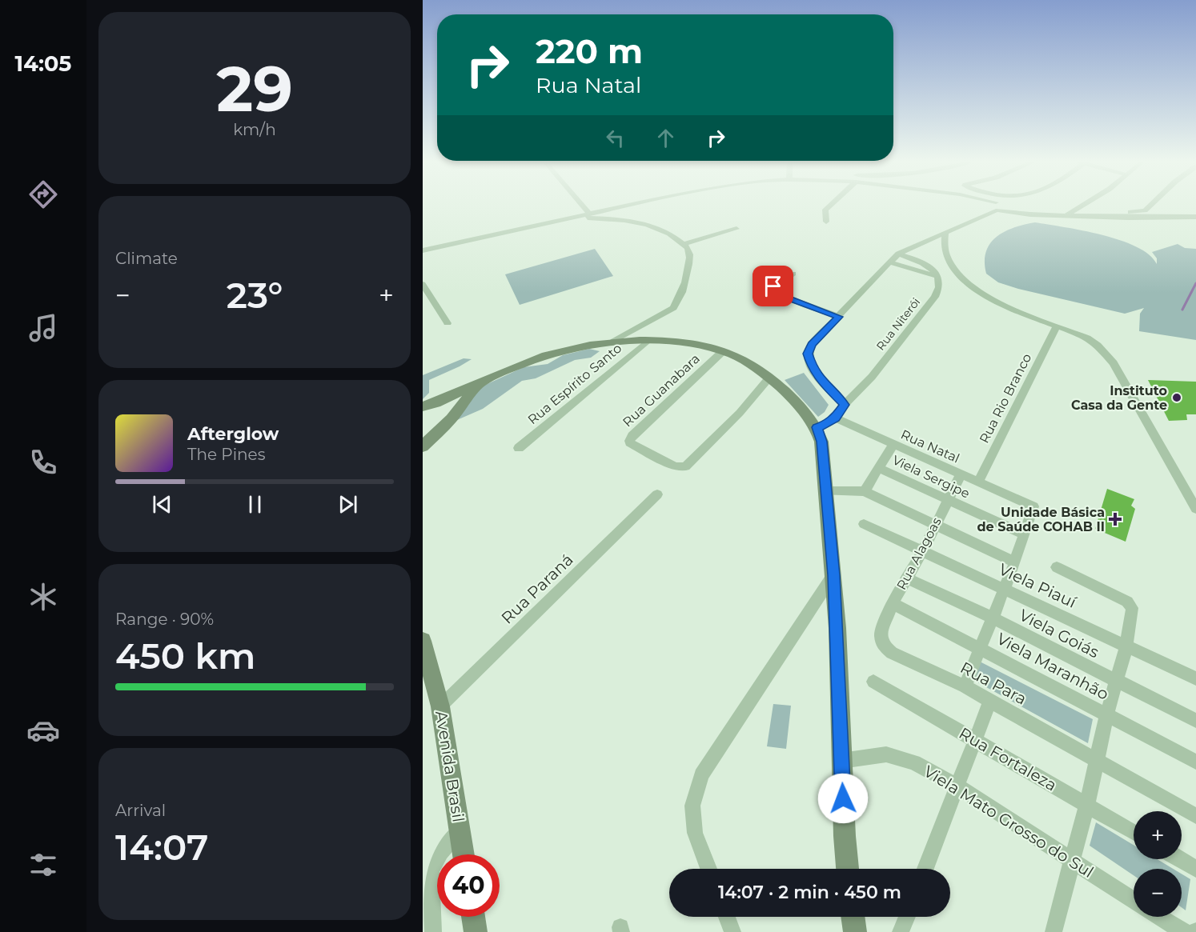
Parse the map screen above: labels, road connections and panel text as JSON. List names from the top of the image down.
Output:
{
  "streets": {
    "street": [
      "Rua Niterói",
      "Rua Espírito Santo",
      "Rua Guanabara",
      "Rua Rio Branco",
      "Rua Natal",
      "Viela Sergipe",
      "Rua Alagoas",
      "Viela Piauí",
      "Rua Paraná",
      "Viela Goiás",
      "Viela Maranhão",
      "Rua Para",
      "Rua Fortaleza",
      "Avenida Brasil",
      "Viela Mato Grosso do Sul"
    ]
  },
  "crossings": [
    ["Rua Niterói", "Rua Natal"],
    ["Rua Rio Branco", "Rua Natal"],
    ["Rua Natal", "Viela Sergipe"],
    ["Rua Natal", "Rua Alagoas"],
    ["Viela Sergipe", "Rua Alagoas"],
    ["Rua Alagoas", "Viela Piauí"],
    ["Rua Alagoas", "Viela Goiás"],
    ["Rua Alagoas", "Viela Maranhão"],
    ["Rua Alagoas", "Rua Para"],
    ["Rua Paraná", "Avenida Brasil"]
  ],
  "places": {
    "other": ["Instituto Casa da Gente"],
    "health": ["Unidade Básica de Saúde COHAB II"]
  },
  "page": {
    "tabs": "14:05",
    "tile": [
      ["29", "km/h"],
      "Climate",
      ["Range · 90%", "450 km"],
      ["Arrival", "14:07"]
    ],
    "turn": ["220 m", "Rua Natal"],
    "heat": ["−", "23°", "+"],
    "song": ["Afterglow", "The Pines"],
    "map_buttons": ["+", "−"],
    "limit": "40",
    "trip": "14:07 · 2 min · 450 m"
  }
}
